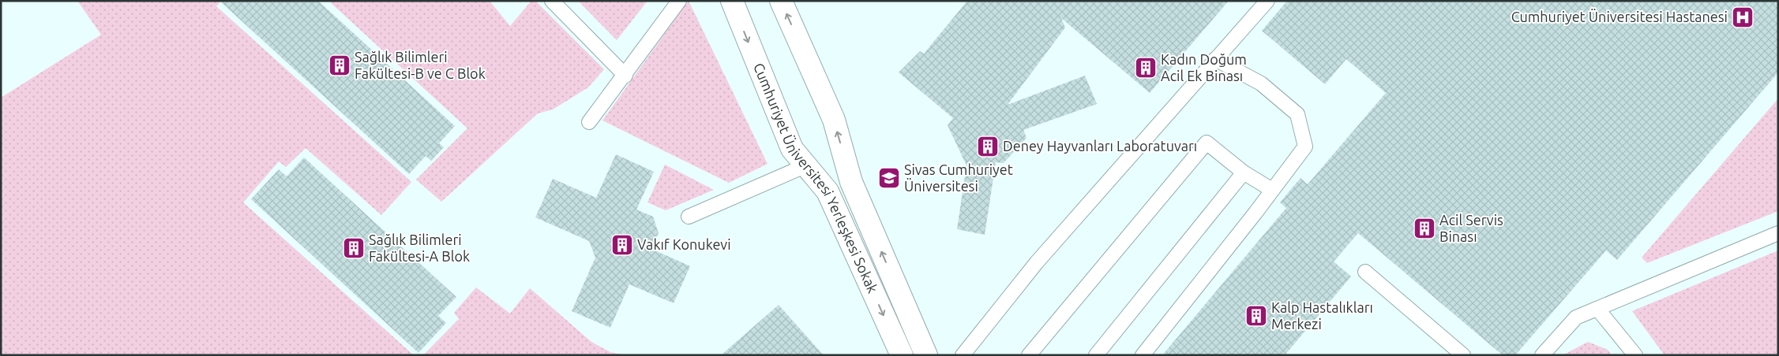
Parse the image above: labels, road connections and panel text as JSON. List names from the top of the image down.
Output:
{
  "streets": {
    "street": ["Cumhuriyet Üniversitesi Yerleşkesi Sokak"]
  },
  "places": {
    "hospital": ["Cumhuriyet Üniversitesi Hastanesi"],
    "building": [
      "Sağlık Bilimleri Fakültesi-B ve C Blok",
      "Kadın Doğum Acil Ek Binası",
      "Deney Hayvanları Laboratuvarı",
      "Acil Servis Binası",
      "Vakıf Konukevi",
      "Sağlık Bilimleri Fakültesi-A Blok",
      "Kalp Hastalıkları Merkezi"
    ],
    "school or university": ["Sivas Cumhuriyet Üniversitesi"]
  }
}
